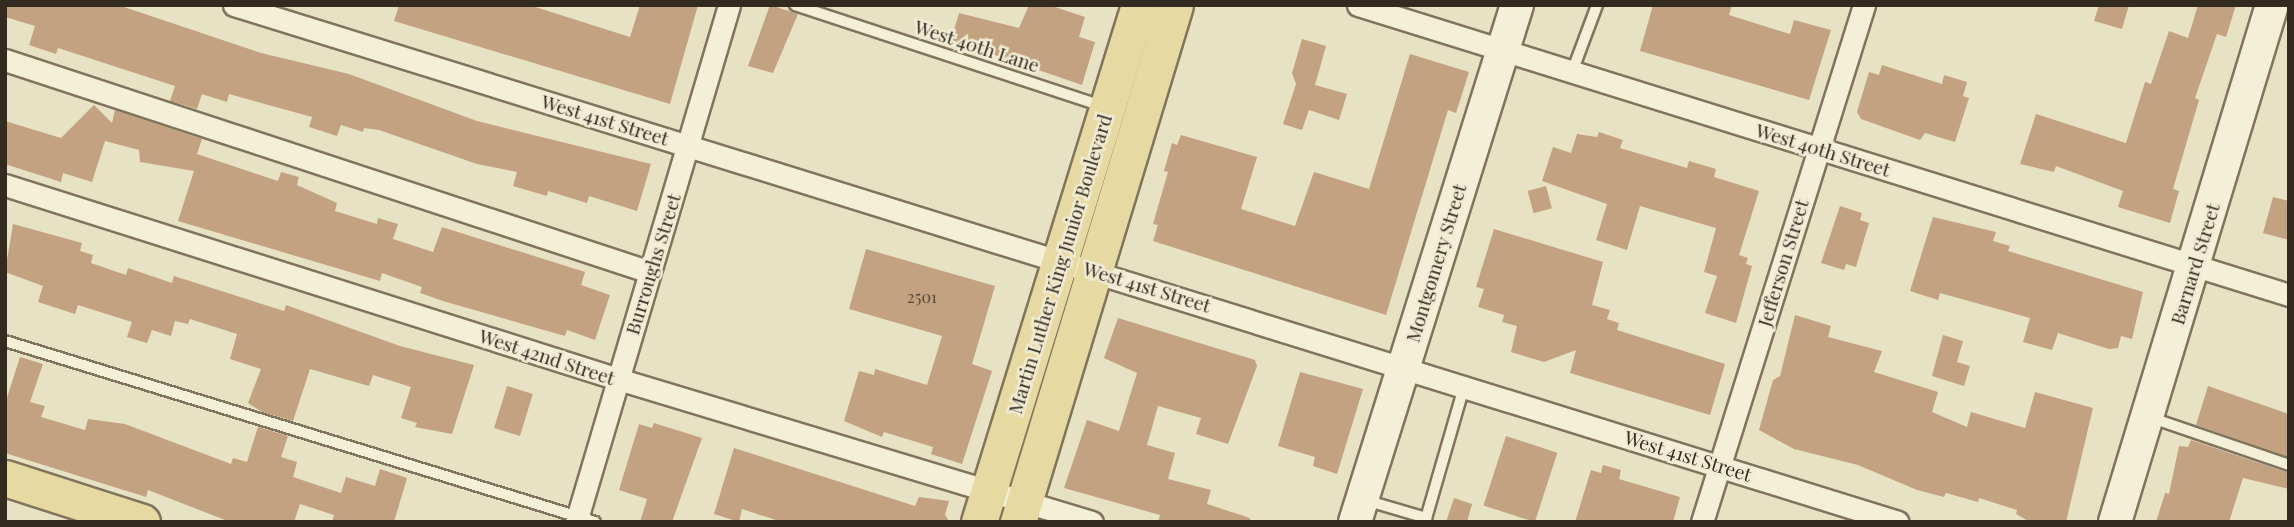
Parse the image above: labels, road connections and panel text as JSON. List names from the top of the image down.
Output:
{
  "streets": {
    "main road": ["Martin Luther King Junior Boulevard"],
    "street": [
      "West 41st Street",
      "West 40th Street",
      "Montgomery Street",
      "Jefferson Street",
      "Burroughs Street",
      "Barnard Street",
      "West 42nd Street"
    ],
    "lane": ["West 40th Lane"]
  },
  "crossings": [
    ["West 40th Lane", "Martin Luther King Junior Boulevard"],
    ["West 41st Street", "Montgomery Street"],
    ["West 41st Street", "Jefferson Street"],
    ["West 41st Street", "Burroughs Street"],
    ["West 41st Street", "Martin Luther King Junior Boulevard"],
    ["West 40th Street", "Montgomery Street"],
    ["West 40th Street", "Jefferson Street"],
    ["West 40th Street", "Barnard Street"],
    ["Burroughs Street", "West 42nd Street"],
    ["Martin Luther King Junior Boulevard", "West 42nd Street"]
  ],
  "house_numbers": ["2501"]
}
